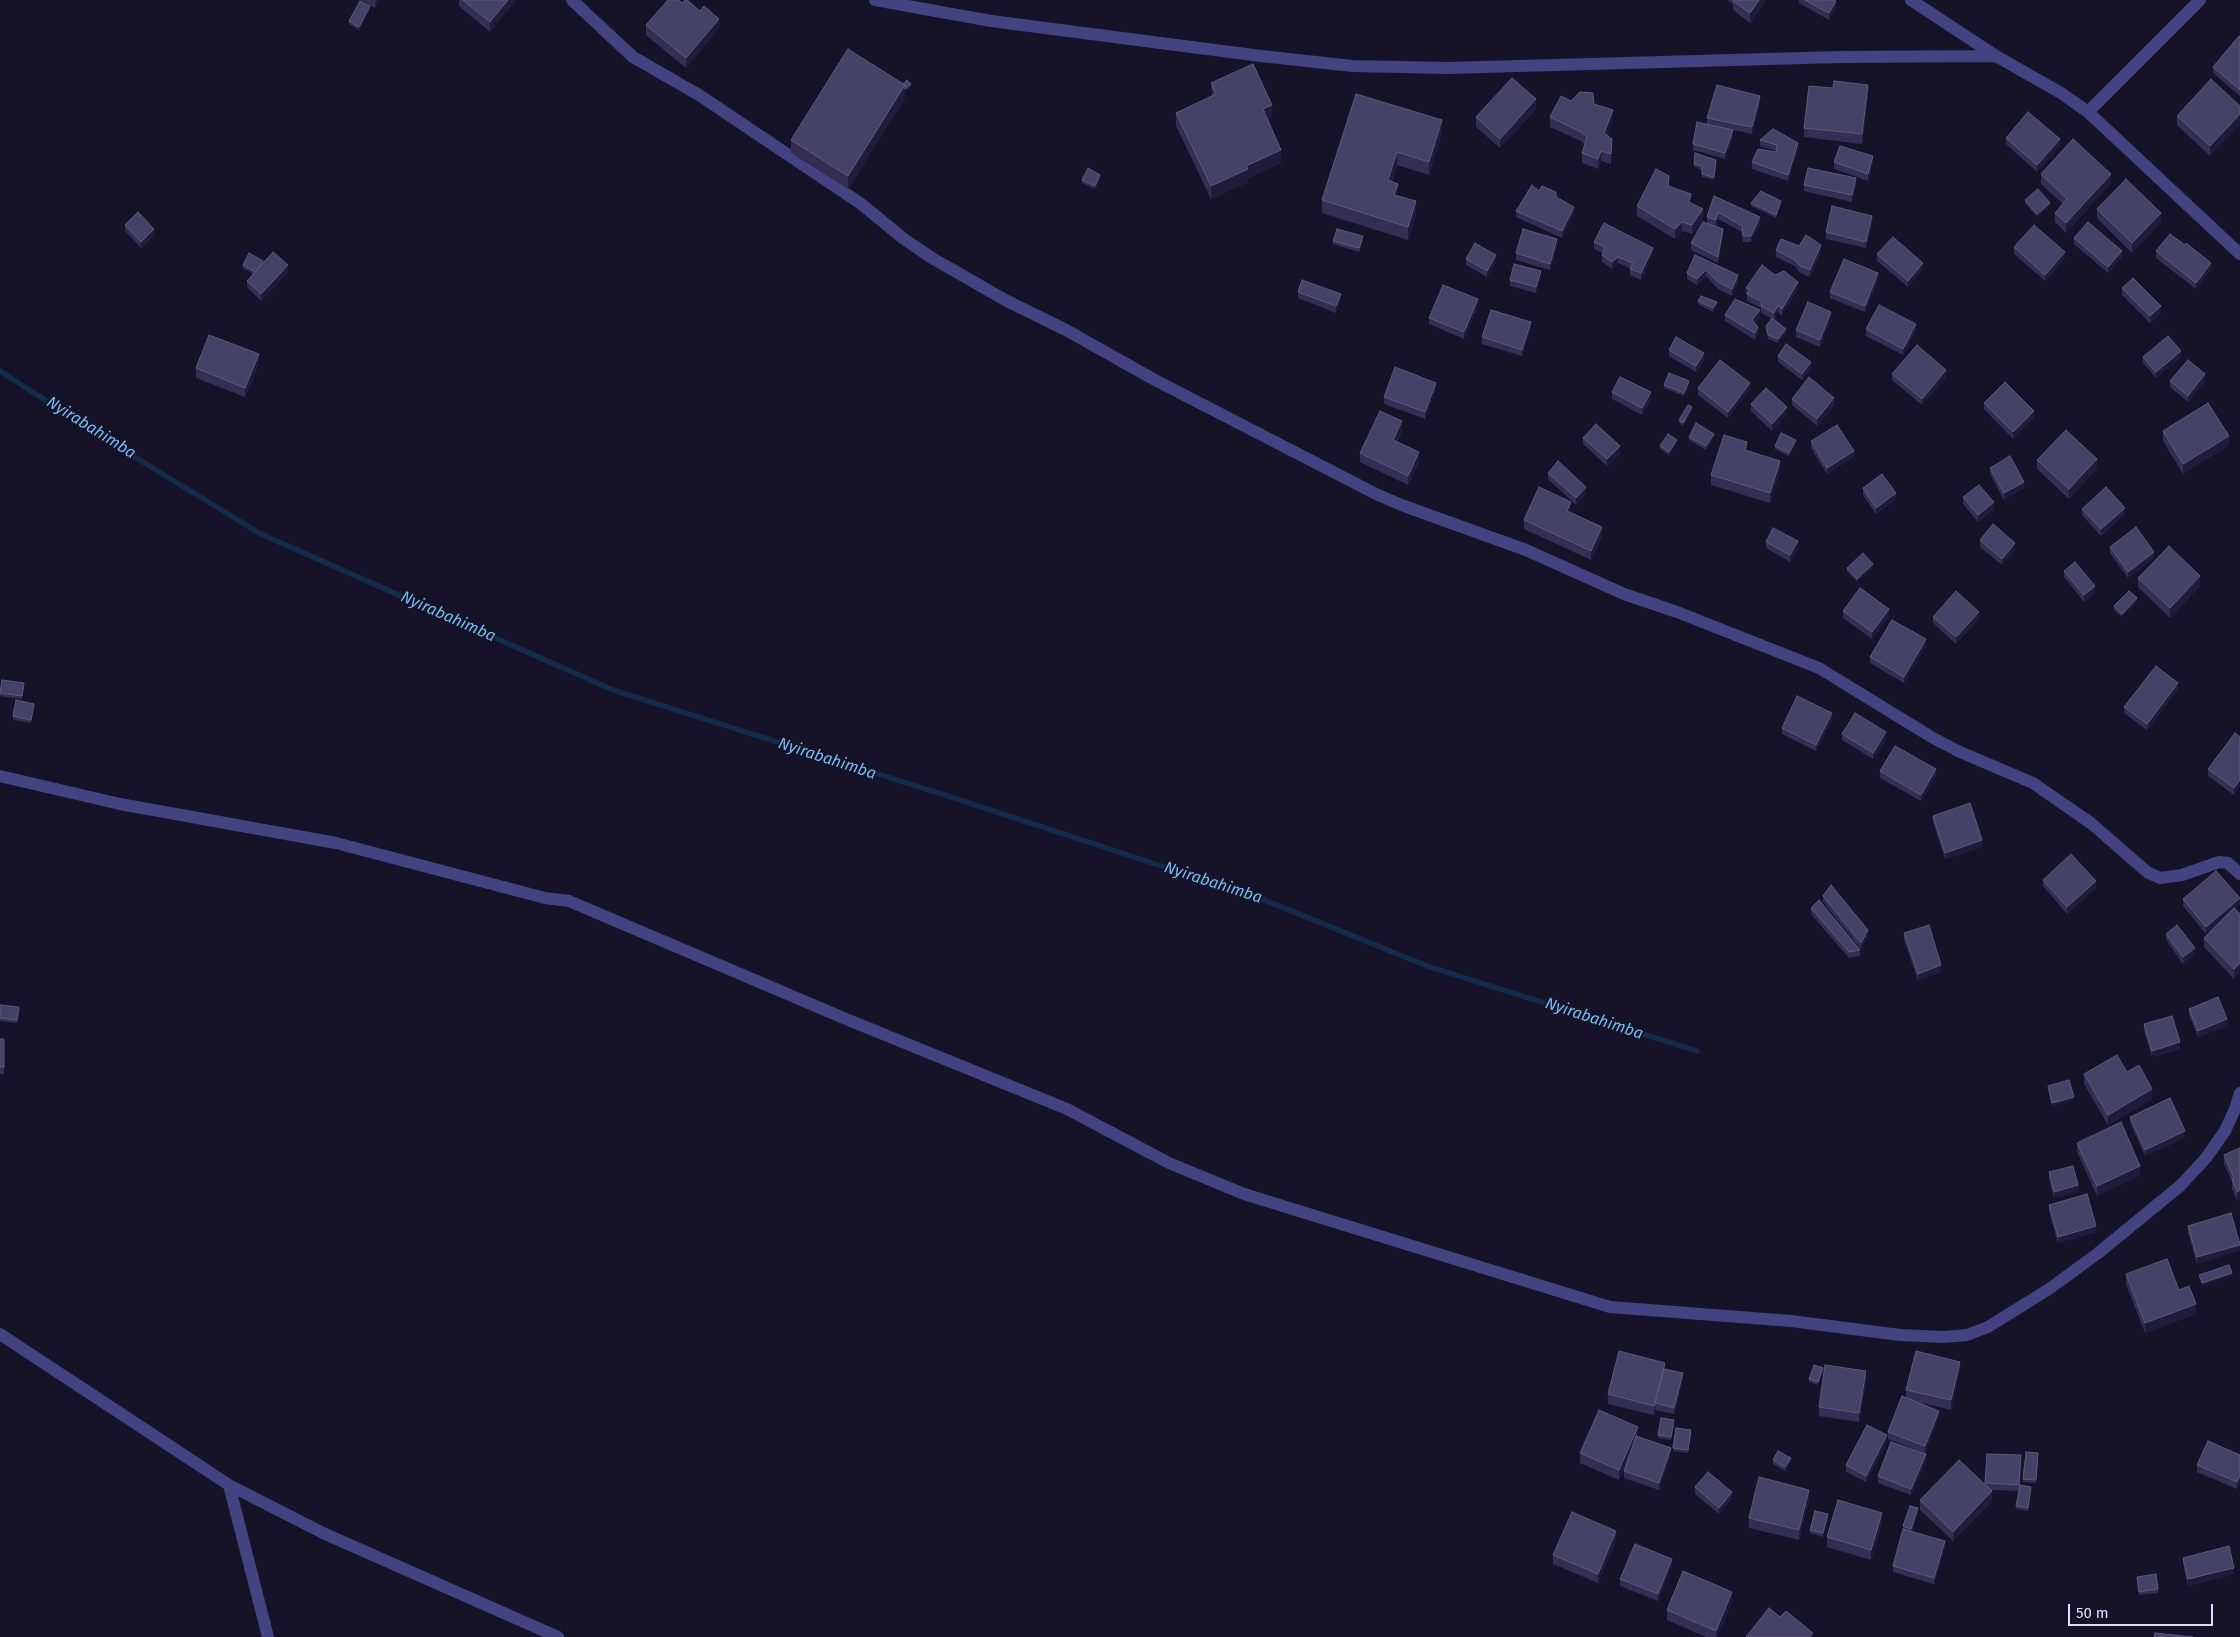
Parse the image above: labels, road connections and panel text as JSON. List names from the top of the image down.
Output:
{
  "water": ["Nyirabahimba"],
  "scale_bar": "50 m"
}
